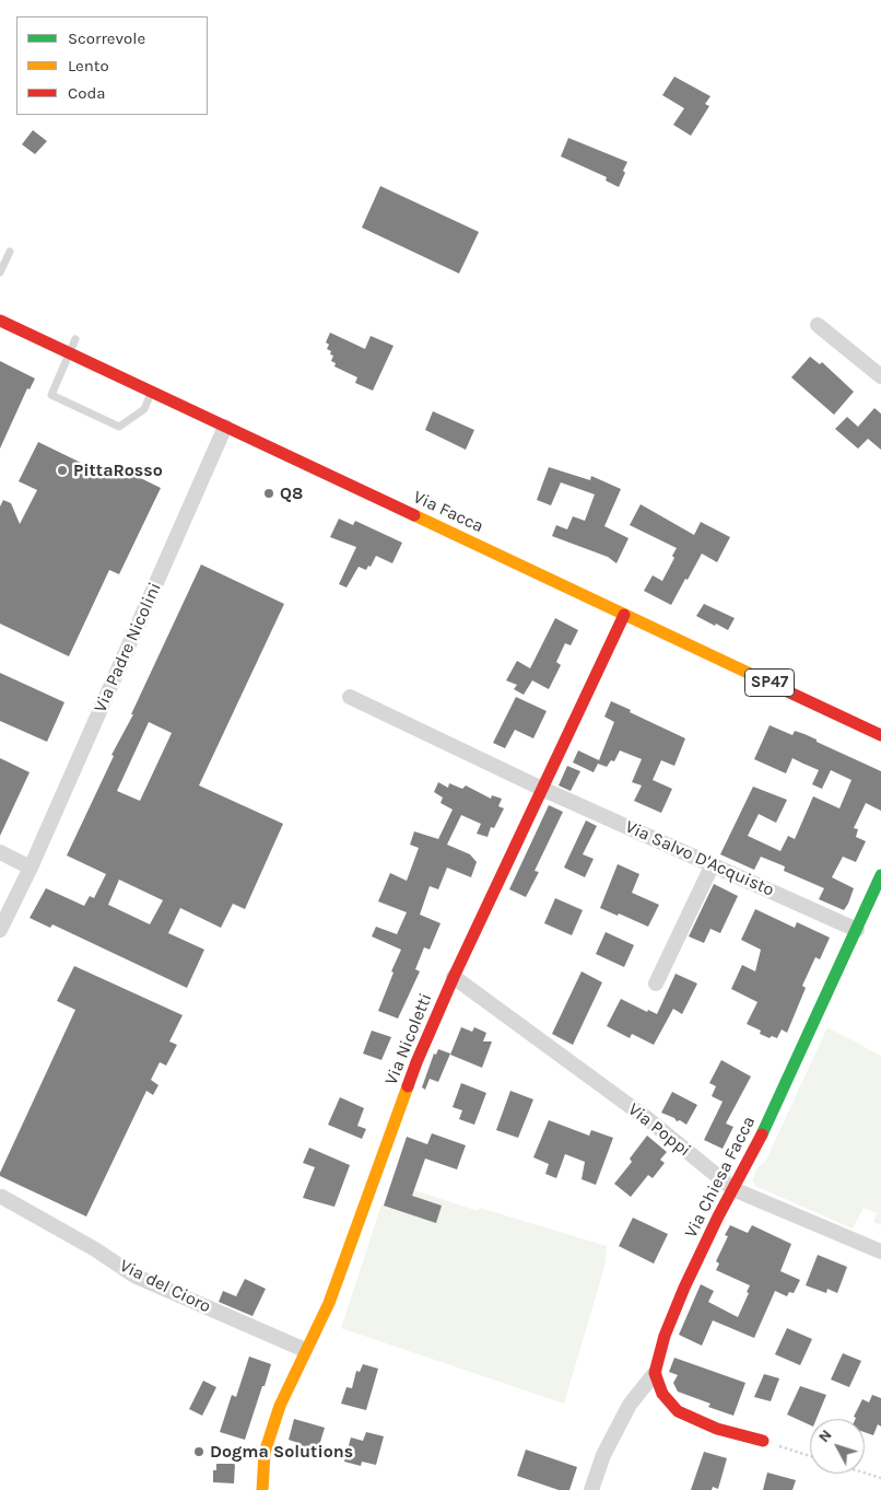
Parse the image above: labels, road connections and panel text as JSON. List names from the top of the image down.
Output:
{
  "streets": {
    "street": [
      "Via Facca",
      "Via Padre Nicolini",
      "SP47",
      "Via Salvo D'Acquisto",
      "Via Nicoletti",
      "Via Poppi",
      "Via Chiesa Facca",
      "Via del Cioro"
    ]
  },
  "crossings": [
    ["Via Facca", "Via Padre Nicolini"],
    ["Via Facca", "Via Nicoletti"],
    ["Via Salvo D'Acquisto", "Via Nicoletti"],
    ["Via Salvo D'Acquisto", "Via Chiesa Facca"],
    ["Via Nicoletti", "Via Poppi"],
    ["Via Nicoletti", "Via del Cioro"],
    ["Via Poppi", "Via Chiesa Facca"]
  ],
  "places": ["PittaRosso", "Q8", "Dogma Solutions"],
  "legend": ["Scorrevole", "Lento", "Coda"],
  "north": "top left"
}
